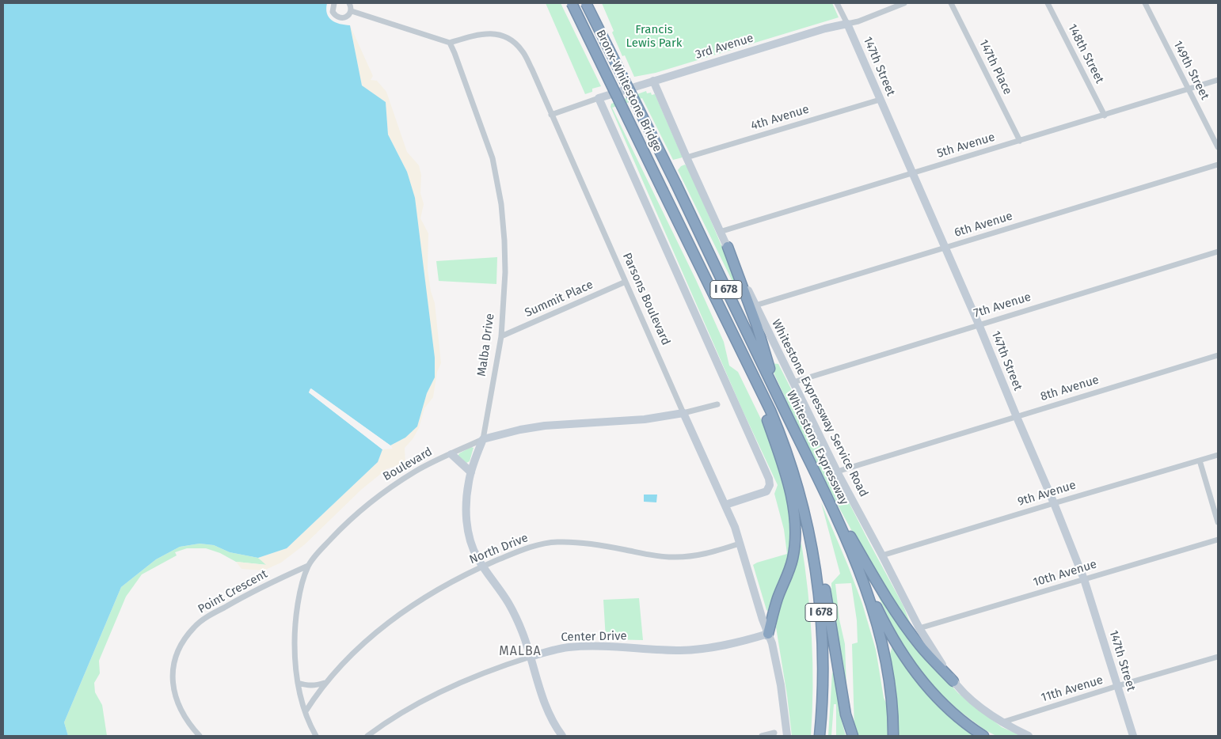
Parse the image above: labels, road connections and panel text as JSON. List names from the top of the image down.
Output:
{
  "streets": {
    "highway": ["Bronx-Whitestone Bridge", "I 678", "Whitestone Expressway"],
    "street": [
      "3rd Avenue",
      "148th Street",
      "147th Street",
      "147th Place",
      "149th Street",
      "4th Avenue",
      "5th Avenue",
      "6th Avenue",
      "Summit Place",
      "Parsons Boulevard",
      "7th Avenue",
      "Malba Drive",
      "8th Avenue",
      "Whitestone Expressway Service Road",
      "Boulevard",
      "9th Avenue",
      "North Drive",
      "10th Avenue",
      "Point Crescent",
      "Center Drive",
      "11th Avenue"
    ]
  },
  "crossings": [
    ["3rd Avenue", "147th Street"],
    ["3rd Avenue", "Parsons Boulevard"],
    ["3rd Avenue", "Whitestone Expressway Service Road"],
    ["148th Street", "5th Avenue"],
    ["147th Street", "4th Avenue"],
    ["147th Street", "5th Avenue"],
    ["147th Street", "6th Avenue"],
    ["147th Street", "7th Avenue"],
    ["147th Street", "8th Avenue"],
    ["147th Street", "9th Avenue"],
    ["147th Street", "10th Avenue"],
    ["147th Street", "11th Avenue"],
    ["147th Place", "5th Avenue"],
    ["149th Street", "5th Avenue"],
    ["Bronx-Whitestone Bridge", "I 678"],
    ["Bronx-Whitestone Bridge", "Whitestone Expressway"],
    ["4th Avenue", "Whitestone Expressway Service Road"],
    ["5th Avenue", "Whitestone Expressway Service Road"],
    ["6th Avenue", "Whitestone Expressway Service Road"],
    ["Summit Place", "Parsons Boulevard"],
    ["Summit Place", "Malba Drive"],
    ["Parsons Boulevard", "Malba Drive"],
    ["Parsons Boulevard", "Boulevard"],
    ["Parsons Boulevard", "North Drive"],
    ["Parsons Boulevard", "Center Drive"],
    ["7th Avenue", "Whitestone Expressway Service Road"],
    ["Malba Drive", "Boulevard"],
    ["Malba Drive", "North Drive"],
    ["Malba Drive", "Center Drive"],
    ["8th Avenue", "Whitestone Expressway Service Road"],
    ["Whitestone Expressway Service Road", "9th Avenue"],
    ["Whitestone Expressway Service Road", "10th Avenue"],
    ["Whitestone Expressway Service Road", "11th Avenue"],
    ["Boulevard", "North Drive"],
    ["Boulevard", "Point Crescent"]
  ],
  "districts": ["MALBA"],
  "parks": ["Francis Lewis Park"]
}
